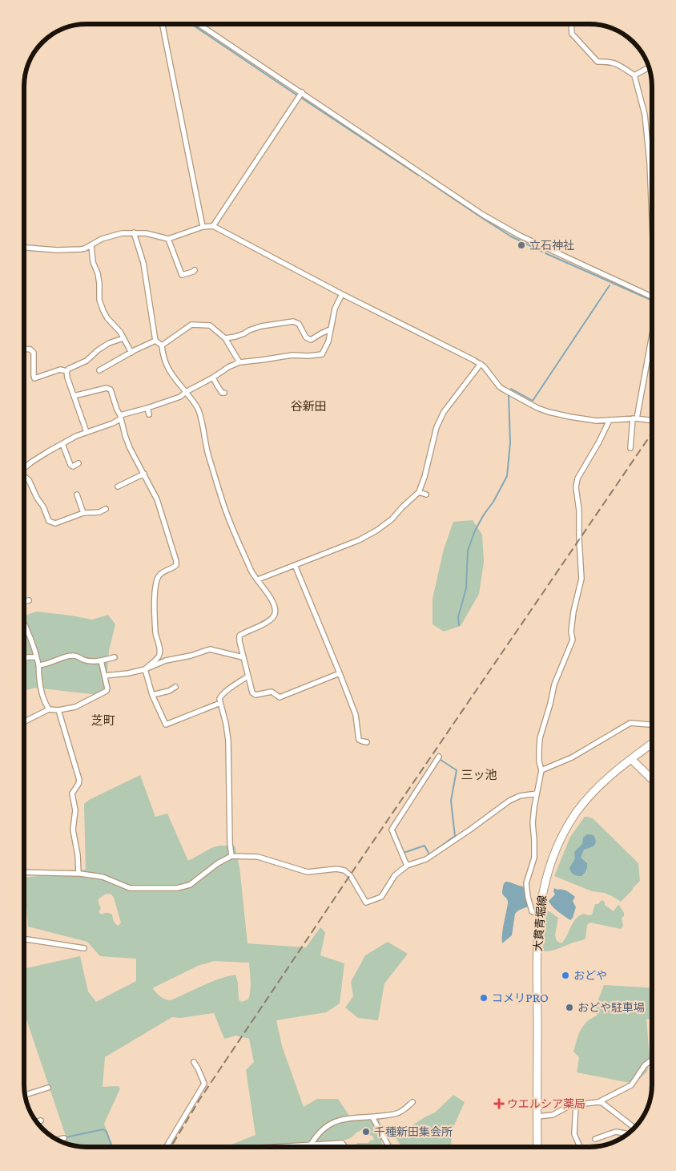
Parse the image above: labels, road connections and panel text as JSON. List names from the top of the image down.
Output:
{
  "streets": {
    "main road": ["大貫青堀線"]
  },
  "districts": ["谷新田", "芝町", "三ッ池"],
  "places": {
    "other": [
      "立石神社",
      "おどや",
      "コメリPRO",
      "おどや駐車場",
      "千種新田集会所"
    ],
    "health": ["ウエルシア薬局"]
  }
}
